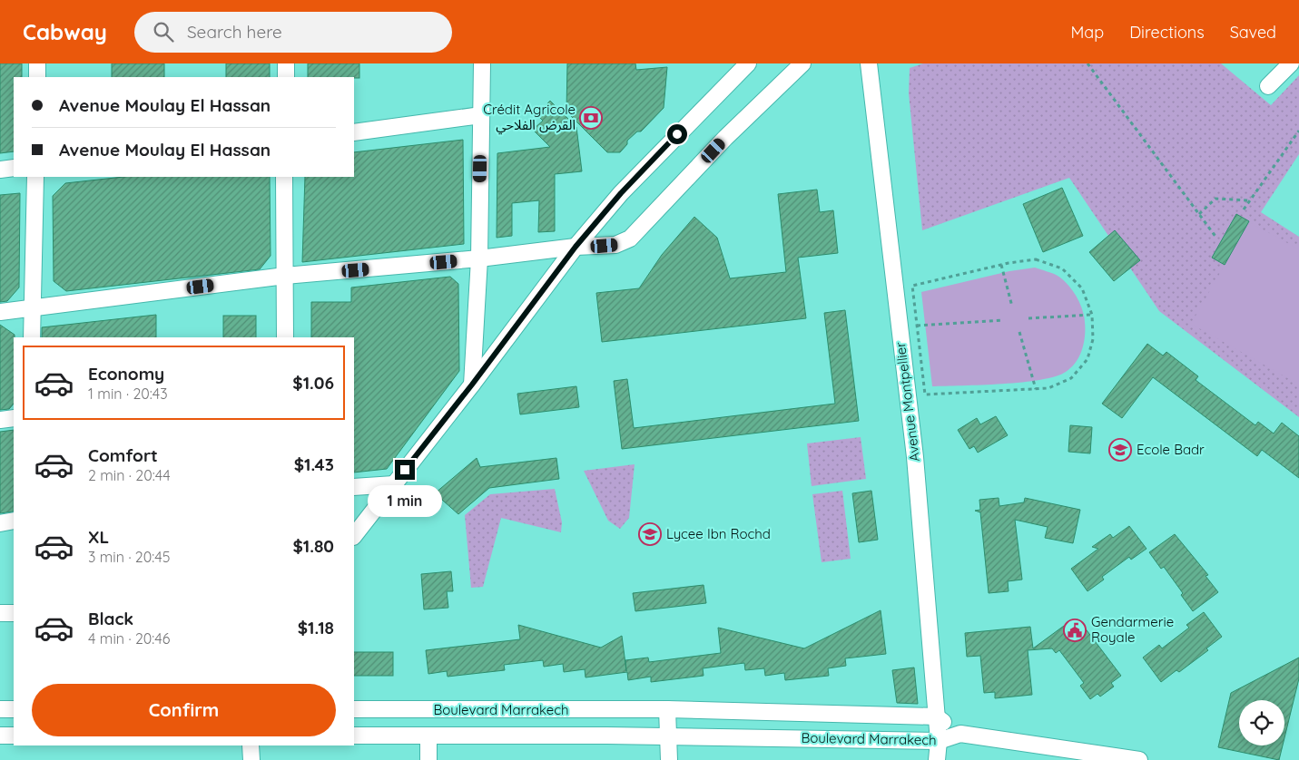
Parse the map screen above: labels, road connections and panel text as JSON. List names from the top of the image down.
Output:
{
  "streets": {
    "street": ["Avenue Montpellier", "Boulevard Marrakech"]
  },
  "crossings": [
    ["Avenue Montpellier", "Boulevard Marrakech"]
  ],
  "places": {
    "bank": ["Crédit Agricole القرض الفلاحي"],
    "school or university": ["Ecole Badr", "Lycee Ibn Rochd"],
    "public building": ["Gendarmerie Royale"]
  },
  "page": {
    "header": "Cabway",
    "search": "Search here",
    "nav": ["Map", "Directions", "Saved"],
    "banner": ["Avenue Moulay El Hassan", "Avenue Moulay El Hassan"],
    "list": [
      {
        "name": "Economy",
        "note": "1 min · 20:43",
        "value": "$1.06"
      },
      {
        "name": "Comfort",
        "note": "2 min · 20:44",
        "value": "$1.43"
      },
      {
        "name": "XL",
        "note": "3 min · 20:45",
        "value": "$1.80"
      },
      {
        "name": "Black",
        "note": "4 min · 20:46",
        "value": "$1.18"
      }
    ],
    "bubble": "1 min",
    "buttons": "Confirm"
  }
}
